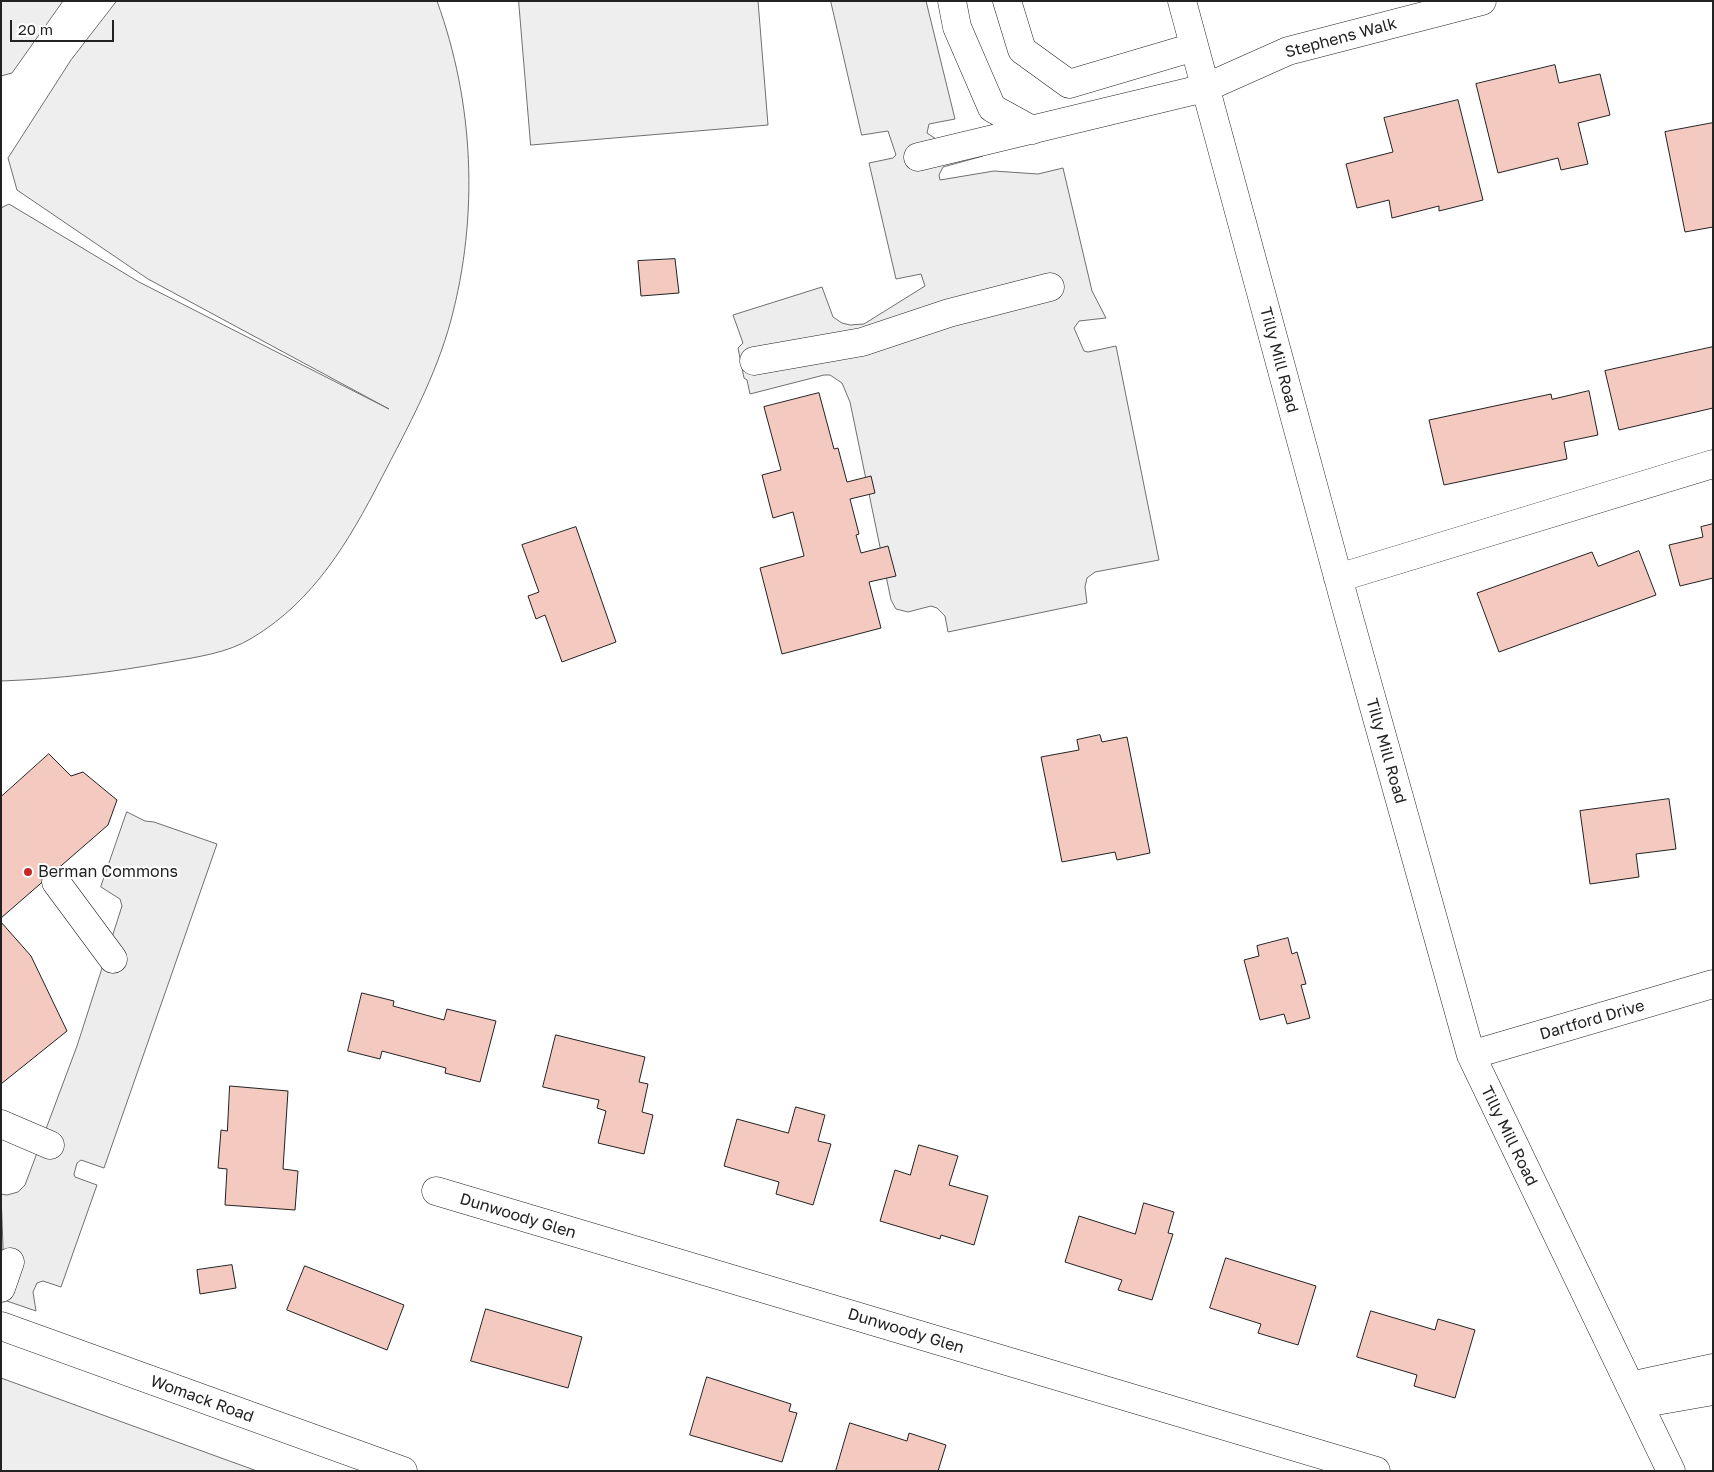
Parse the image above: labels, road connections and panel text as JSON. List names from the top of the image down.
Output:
{
  "streets": {
    "street": [
      "Stephens Walk",
      "Tilly Mill Road",
      "Dartford Drive",
      "Dunwoody Glen",
      "Womack Road"
    ]
  },
  "crossings": [
    ["Stephens Walk", "Tilly Mill Road"],
    ["Tilly Mill Road", "Dartford Drive"]
  ],
  "places": ["Berman Commons"],
  "scale_bar": "20 m"
}
